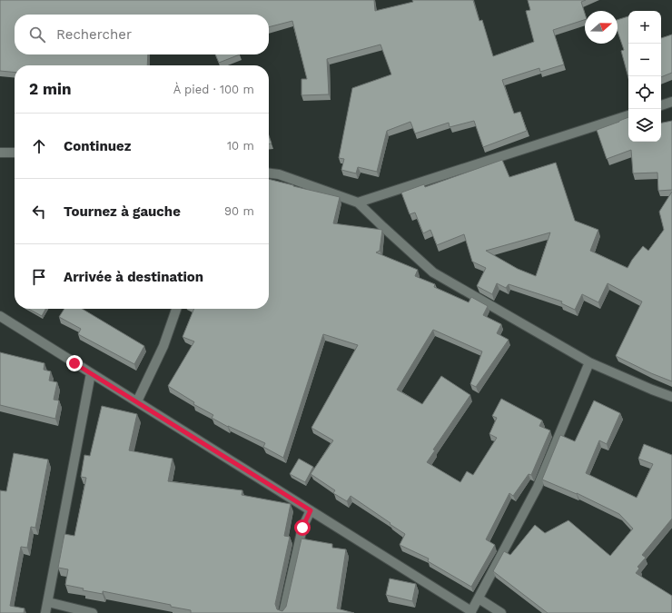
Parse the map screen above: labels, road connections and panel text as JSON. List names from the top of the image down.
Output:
{
  "north": "right",
  "page": {
    "map_buttons": ["+", "−"],
    "search": "Rechercher",
    "heading": ["2 min", "À pied · 100 m"],
    "list": [
      ["Continuez", "10 m"],
      ["Tournez à gauche", "90 m"],
      "Arrivée à destination"
    ]
  }
}
